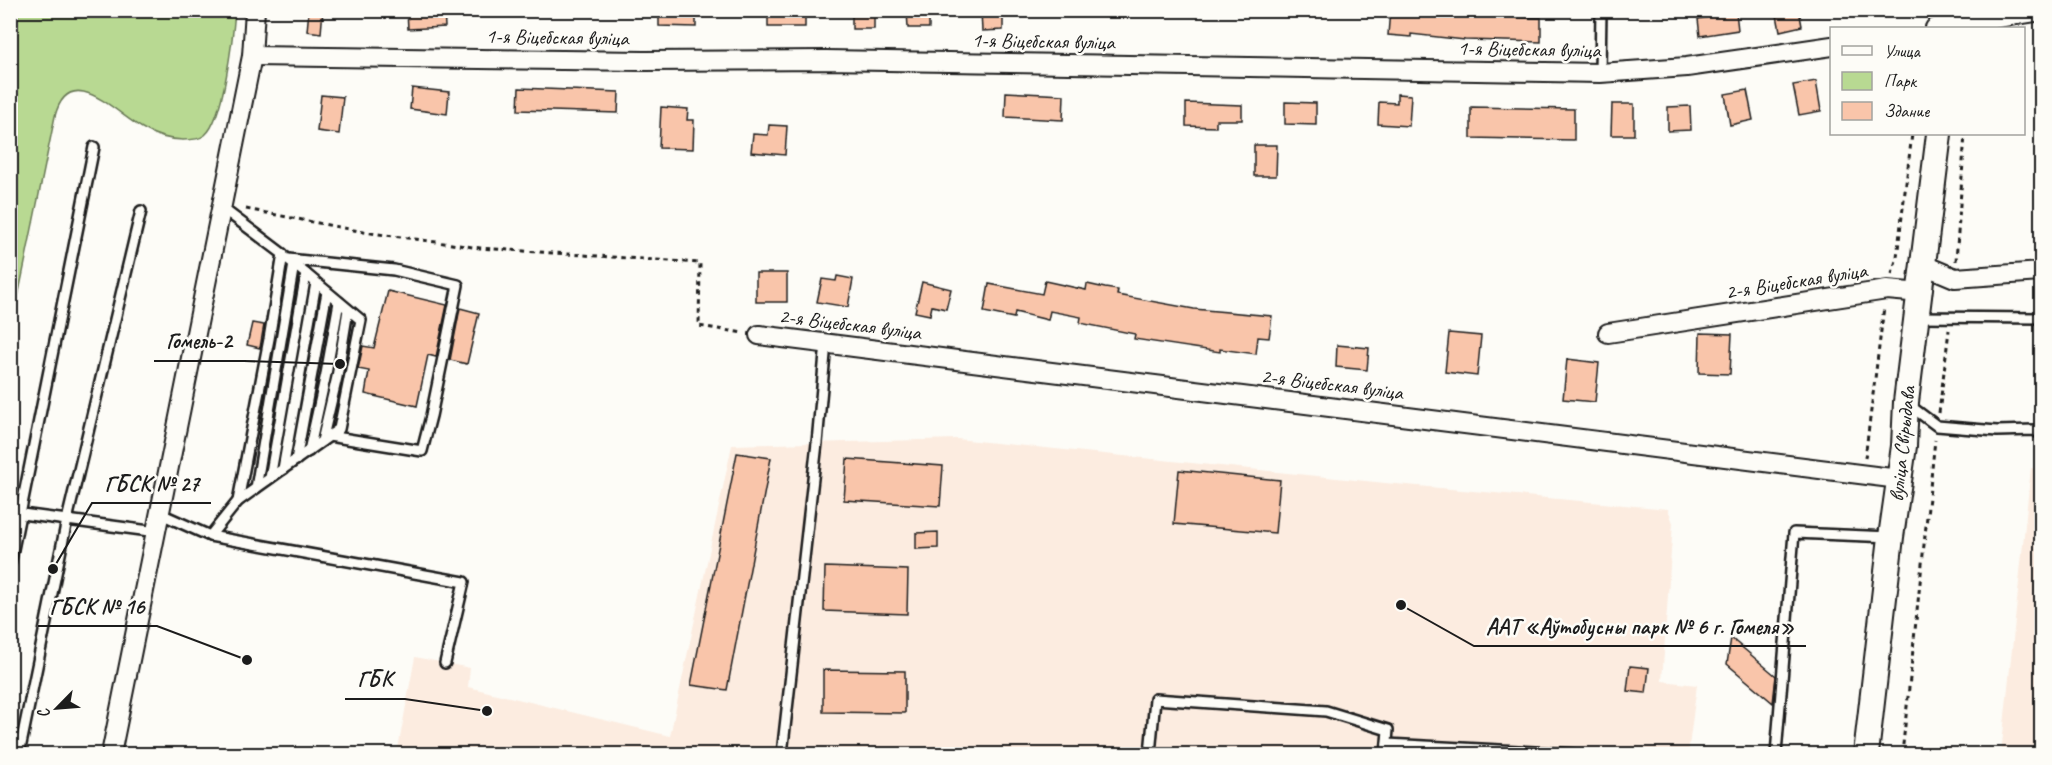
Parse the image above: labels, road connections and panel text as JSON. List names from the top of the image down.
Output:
{
  "streets": {
    "main road": ["вуліца Свірыдава"],
    "street": ["1-я Віцебская вуліца", "2-я Віцебская вуліца"]
  },
  "crossings": [
    ["2-я Віцебская вуліца", "вуліца Свірыдава"]
  ],
  "places": [
    "Гомель-2",
    "ГБСК № 27",
    "ААТ «Аўтобусны парк № 6 г. Гомеля»",
    "ГБСК № 16",
    "ГБК"
  ],
  "legend": ["Улица", "Парк", "Здание"],
  "north": "bottom left"
}
